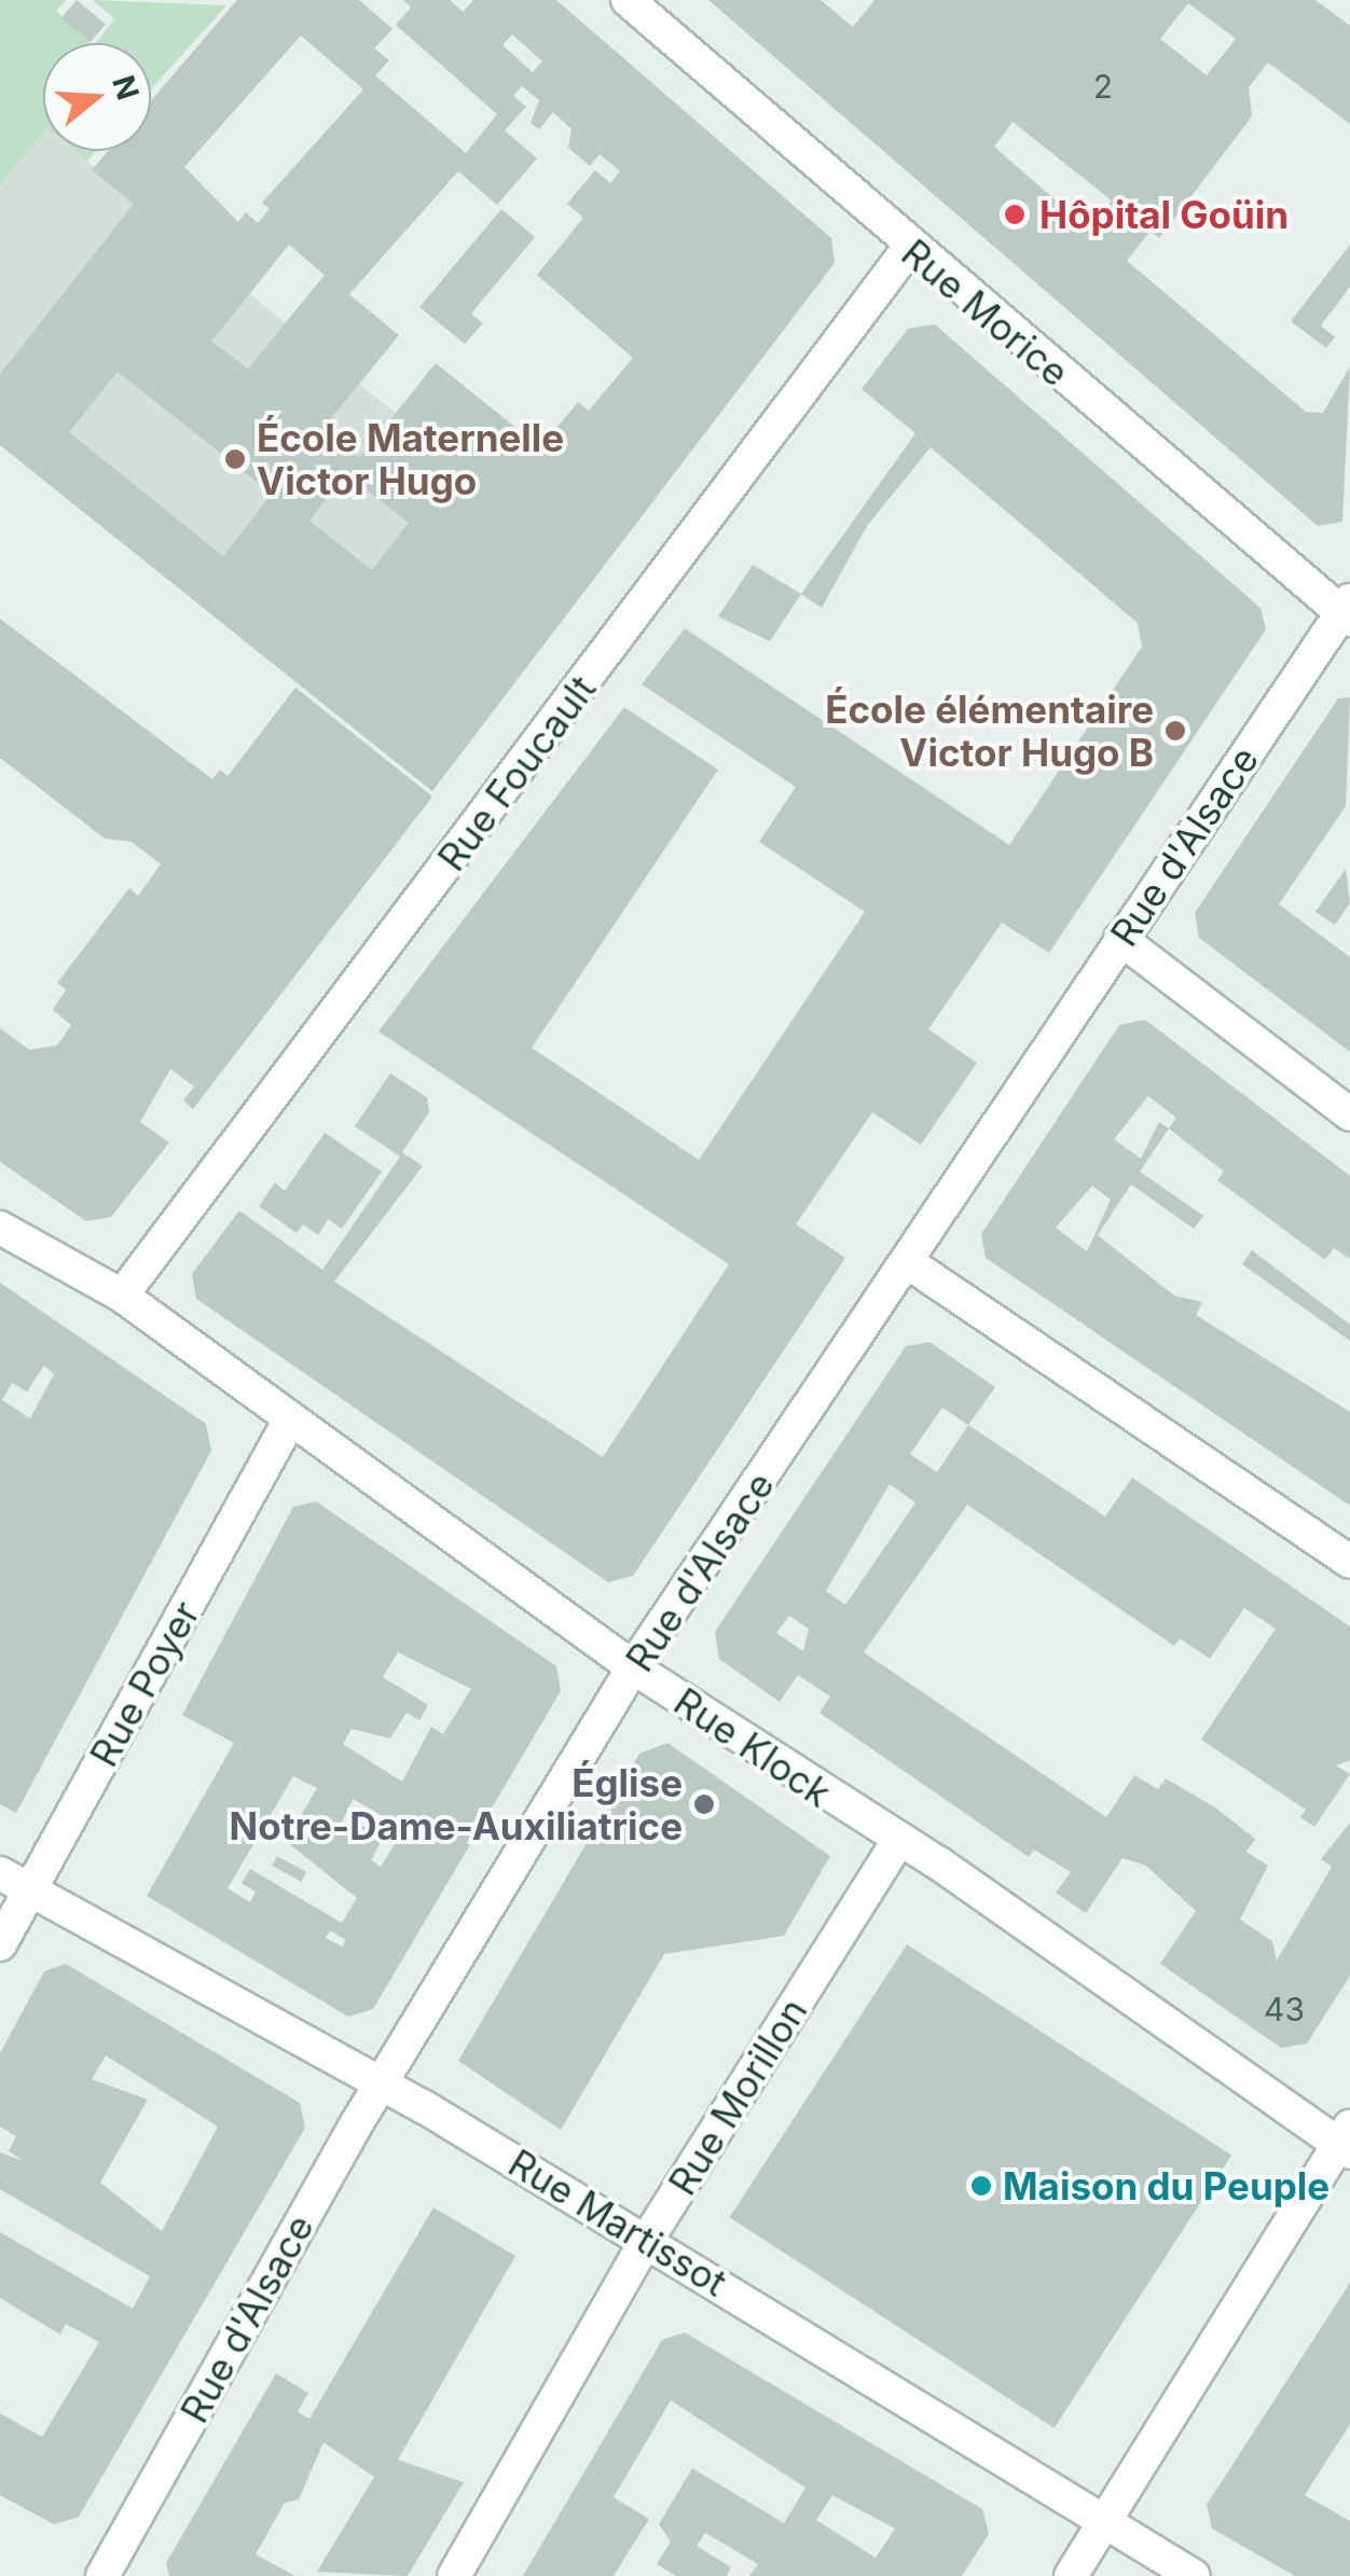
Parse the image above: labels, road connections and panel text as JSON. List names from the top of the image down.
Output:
{
  "streets": {
    "street": [
      "Rue Morice",
      "Rue Foucault",
      "Rue d'Alsace",
      "Rue Poyer",
      "Rue Klock",
      "Rue Morillon",
      "Rue Martissot"
    ]
  },
  "crossings": [
    ["Rue Morice", "Rue Foucault"],
    ["Rue Morice", "Rue d'Alsace"],
    ["Rue Foucault", "Rue Klock"],
    ["Rue d'Alsace", "Rue Klock"],
    ["Rue d'Alsace", "Rue Martissot"],
    ["Rue Poyer", "Rue Klock"],
    ["Rue Poyer", "Rue Martissot"],
    ["Rue Klock", "Rue Morillon"],
    ["Rue Morillon", "Rue Martissot"]
  ],
  "places": [
    "Hôpital Goüin",
    "École Maternelle Victor Hugo",
    "École élémentaire Victor Hugo B",
    "Église Notre-Dame-Auxiliatrice",
    "Maison du Peuple"
  ],
  "house_numbers": ["2", "43"],
  "north": "right"
}
